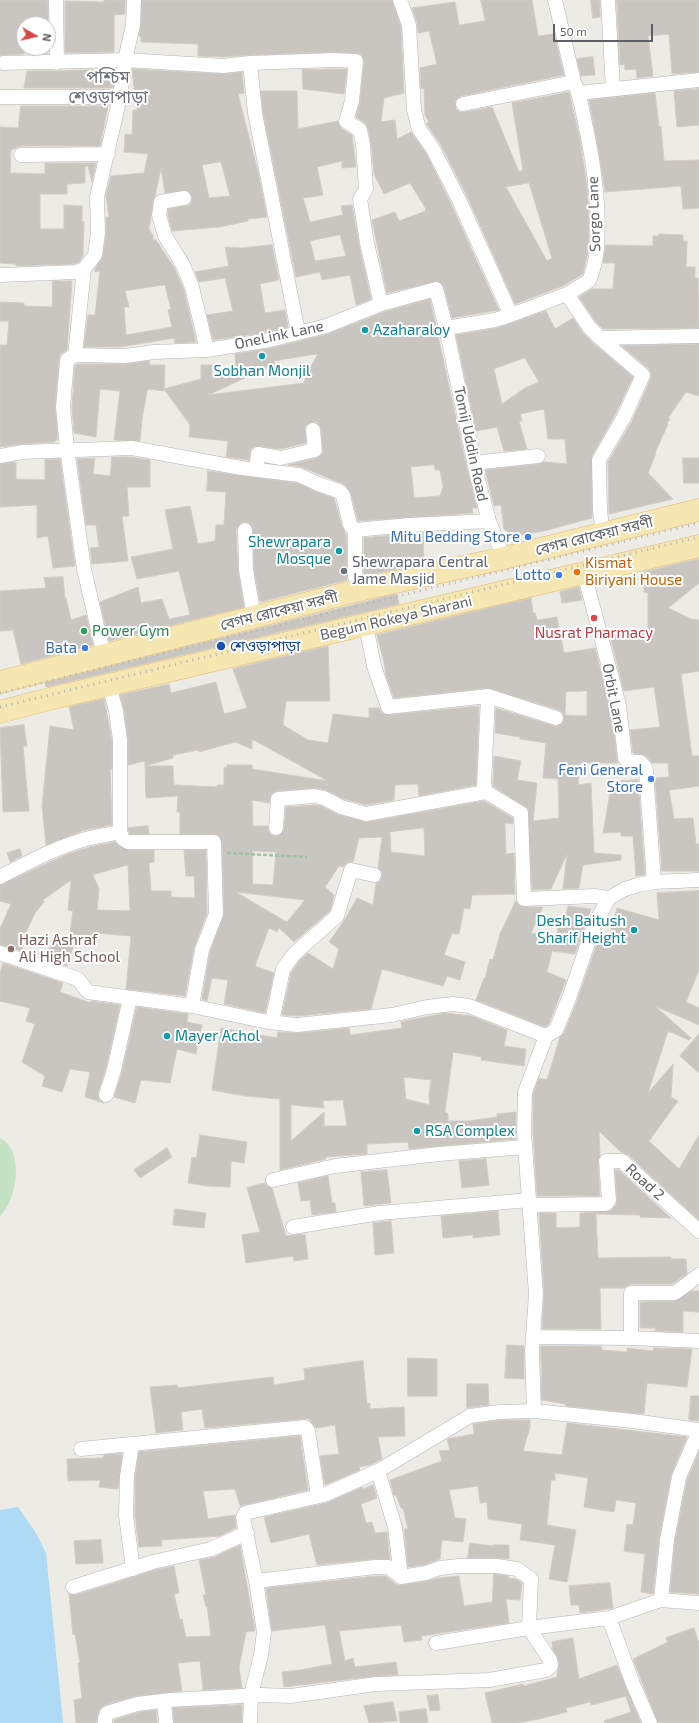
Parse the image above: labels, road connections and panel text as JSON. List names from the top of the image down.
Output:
{
  "streets": {
    "main road": ["বেগম রোকেয়া সরণী", "Begum Rokeya Sharani"],
    "street": [
      "Sorgo Lane",
      "OneLink Lane",
      "Tomij Uddin Road",
      "Orbit Lane",
      "Road 2"
    ]
  },
  "crossings": [
    ["Sorgo Lane", "OneLink Lane"],
    ["Sorgo Lane", "Tomij Uddin Road"],
    ["OneLink Lane", "Tomij Uddin Road"],
    ["Tomij Uddin Road", "বেগম রোকেয়া সরণী"],
    ["Begum Rokeya Sharani", "Orbit Lane"]
  ],
  "districts": ["পশ্চিম শেওড়াপাড়া"],
  "places": [
    "Azaharaloy",
    "Sobhan Monjil",
    "Mitu Bedding Store",
    "Shewrapara Mosque",
    "Shewrapara Central Jame Masjid",
    "Kismat Biriyani House",
    "Lotto",
    "Nusrat Pharmacy",
    "Power Gym",
    "শেওড়াপাড়া",
    "Bata",
    "Feni General Store",
    "Desh Baitush Sharif Height",
    "Hazi Ashraf Ali High School",
    "Mayer Achol",
    "RSA Complex"
  ],
  "scale_bar": "50 m",
  "north": "right"
}
